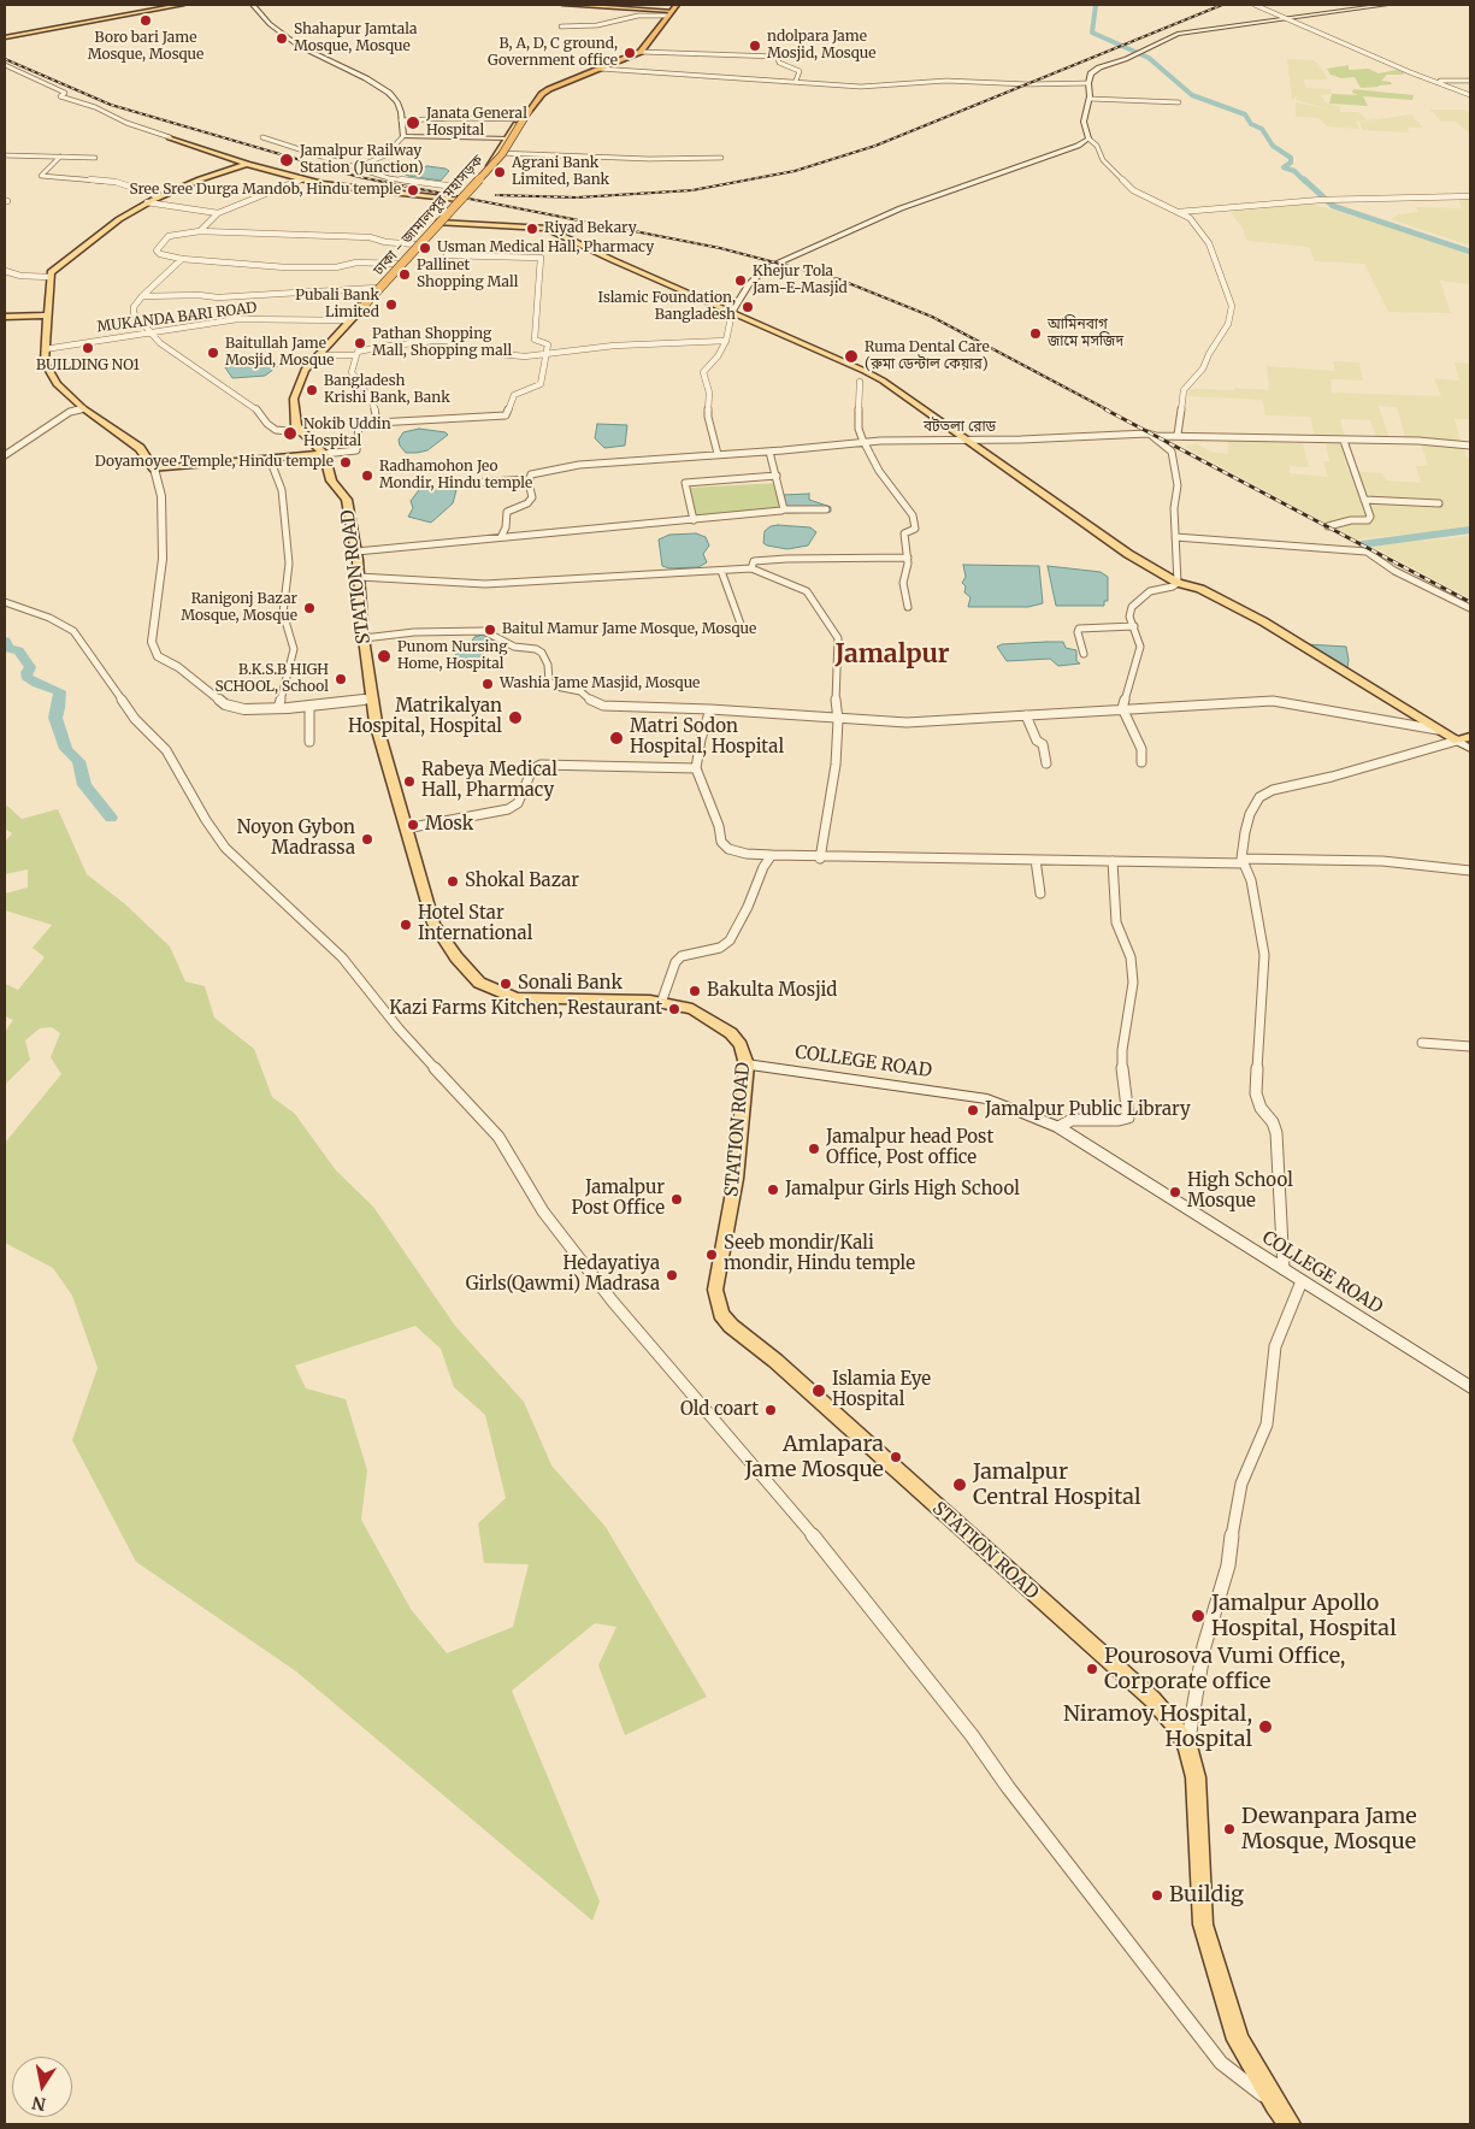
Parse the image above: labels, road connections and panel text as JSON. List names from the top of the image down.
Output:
{
  "streets": {
    "highway": ["ঢাকা - জামালপুর মহাসড়ক"],
    "main road": ["STATION ROAD", "COLLEGE ROAD"],
    "street": ["MUKANDA BARI ROAD", "বটতলা রোড"]
  },
  "crossings": [
    ["ঢাকা - জামালপুর মহাসড়ক", "STATION ROAD"],
    ["MUKANDA BARI ROAD", "STATION ROAD"],
    ["STATION ROAD", "COLLEGE ROAD"]
  ],
  "districts": ["Jamalpur"],
  "places": [
    "Boro bari Jame Mosque, Mosque",
    "Shahapur Jamtala Mosque, Mosque",
    "ndolpara Jame Mosjid, Mosque",
    "B, A, D, C ground, Government office",
    "Janata General Hospital",
    "Jamalpur Railway Station (Junction)",
    "Agrani Bank Limited, Bank",
    "Sree Sree Durga Mandob, Hindu temple",
    "Riyad Bekary",
    "Usman Medical Hall, Pharmacy",
    "Pallinet Shopping Mall",
    "Khejur Tola Jam-E-Masjid",
    "Pubali Bank Limited",
    "Islamic Foundation, Bangladesh",
    "আমিনবাগ জামে মসজিদ",
    "Pathan Shopping Mall, Shopping mall",
    "BUILDING NO1",
    "Baitullah Jame Mosjid, Mosque",
    "Ruma Dental Care (রুমা ডেন্টাল কেয়ার)",
    "Bangladesh Krishi Bank, Bank",
    "Nokib Uddin Hospital",
    "Doyamoyee Temple, Hindu temple",
    "Radhamohon Jeo Mondir, Hindu temple",
    "Ranigonj Bazar Mosque, Mosque",
    "Baitul Mamur Jame Mosque, Mosque",
    "Punom Nursing Home, Hospital",
    "B.K.S.B HIGH SCHOOL, School",
    "Washia Jame Masjid, Mosque",
    "Matrikalyan Hospital, Hospital",
    "Matri Sodon Hospital, Hospital",
    "Rabeya Medical Hall, Pharmacy",
    "Mosk",
    "Noyon Gybon Madrassa",
    "Shokal Bazar",
    "Hotel Star International",
    "Sonali Bank",
    "Bakulta Mosjid",
    "Kazi Farms Kitchen, Restaurant",
    "Jamalpur Public Library",
    "Jamalpur head Post Office, Post office",
    "Jamalpur Girls High School",
    "High School Mosque",
    "Jamalpur Post Office",
    "Seeb mondir/Kali mondir, Hindu temple",
    "Hedayatiya Girls(Qawmi) Madrasa",
    "Islamia Eye Hospital",
    "Old coart",
    "Amlapara Jame Mosque",
    "Jamalpur Central Hospital",
    "Jamalpur Apollo Hospital, Hospital",
    "Pourosova Vumi Office, Corporate office",
    "Niramoy Hospital, Hospital",
    "Dewanpara Jame Mosque, Mosque",
    "Buildig"
  ],
  "north": "bottom"
}
